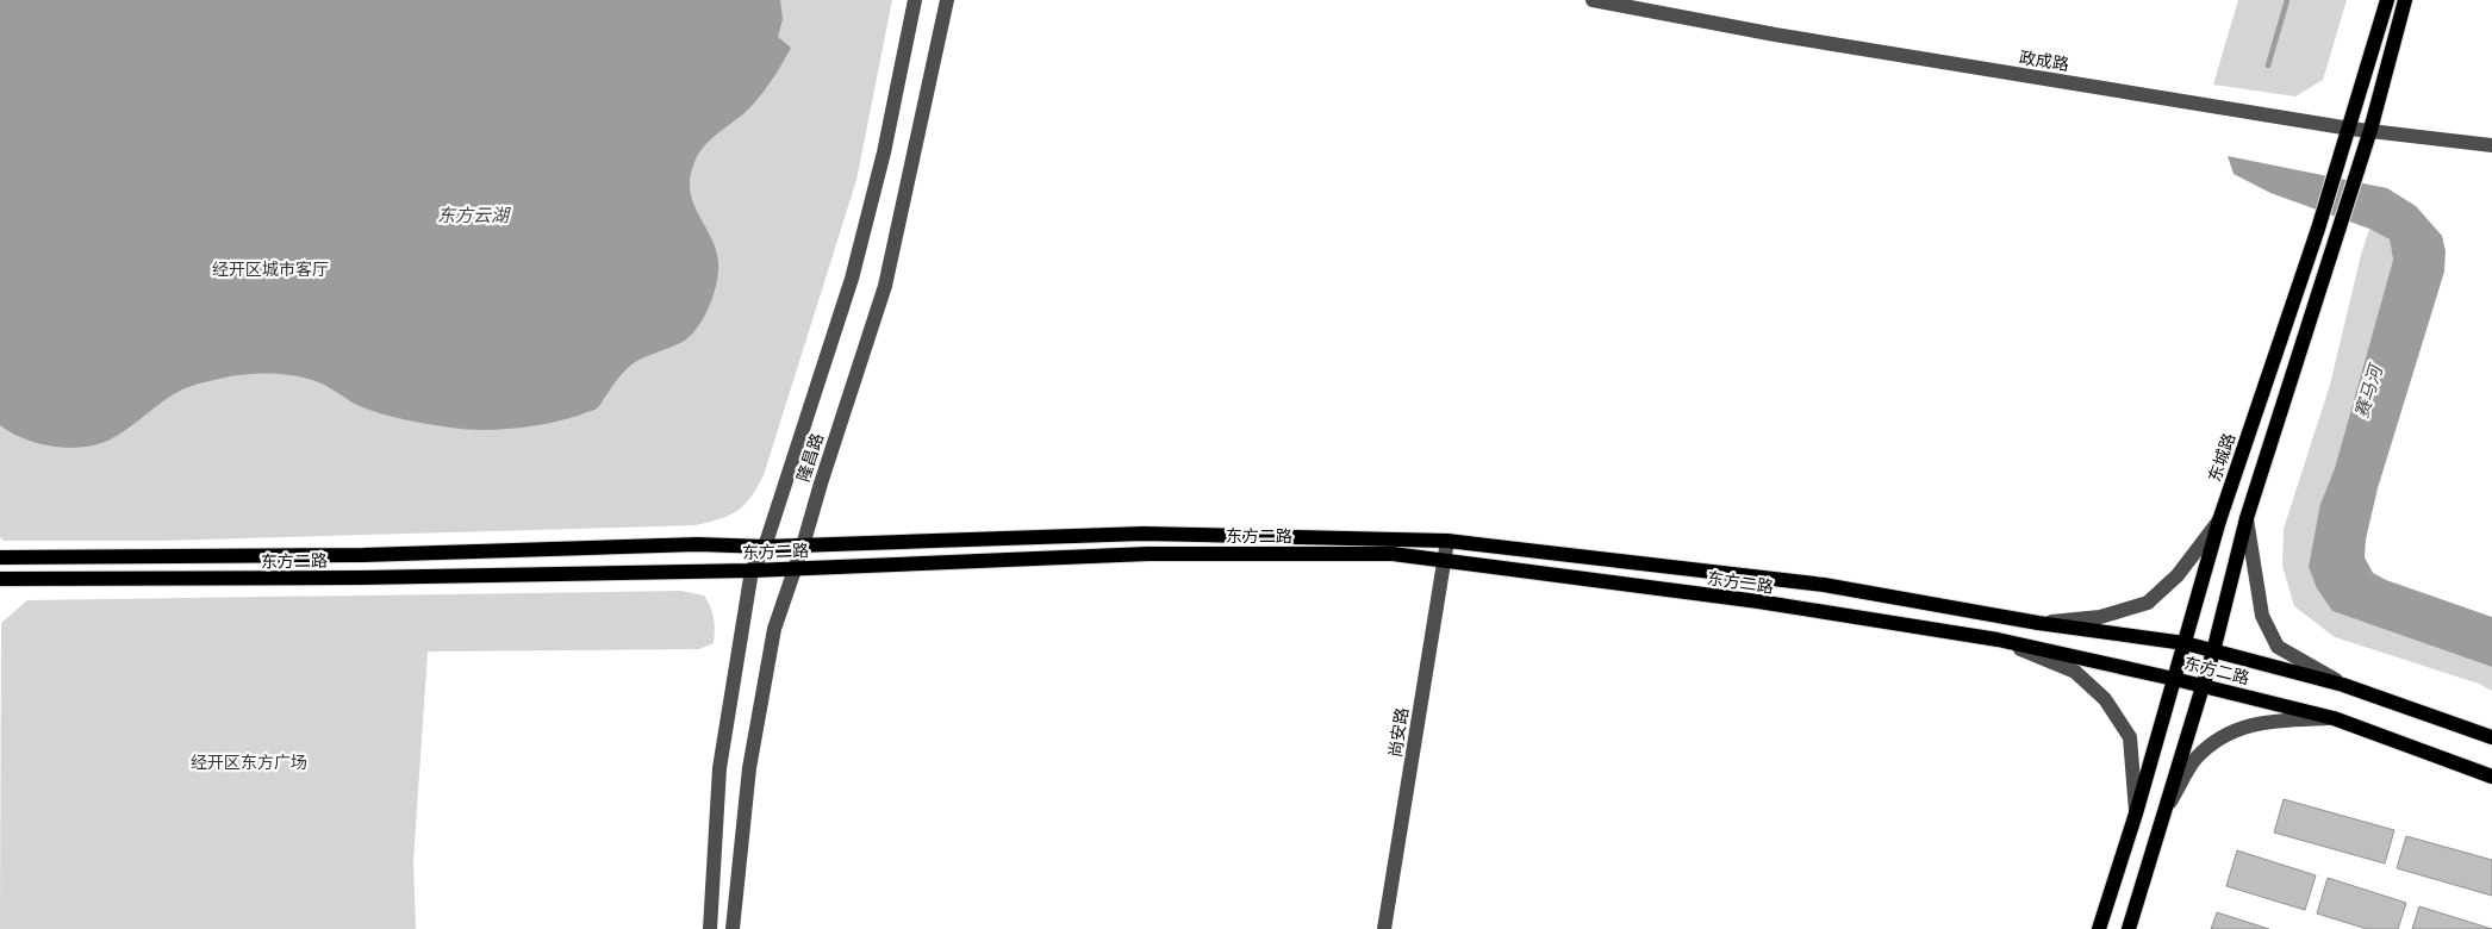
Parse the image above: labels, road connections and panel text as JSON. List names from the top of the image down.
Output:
{
  "streets": {
    "main road": ["东城路", "东方二路"],
    "street": ["政成路", "隆昌路", "尚安路"]
  },
  "crossings": [
    ["政成路", "东城路"],
    ["隆昌路", "东方二路"],
    ["东城路", "东方二路"],
    ["东方二路", "尚安路"]
  ],
  "water": ["东方云湖", "赛马河"],
  "parks": ["经开区城市客厅", "经开区东方广场"]
}
